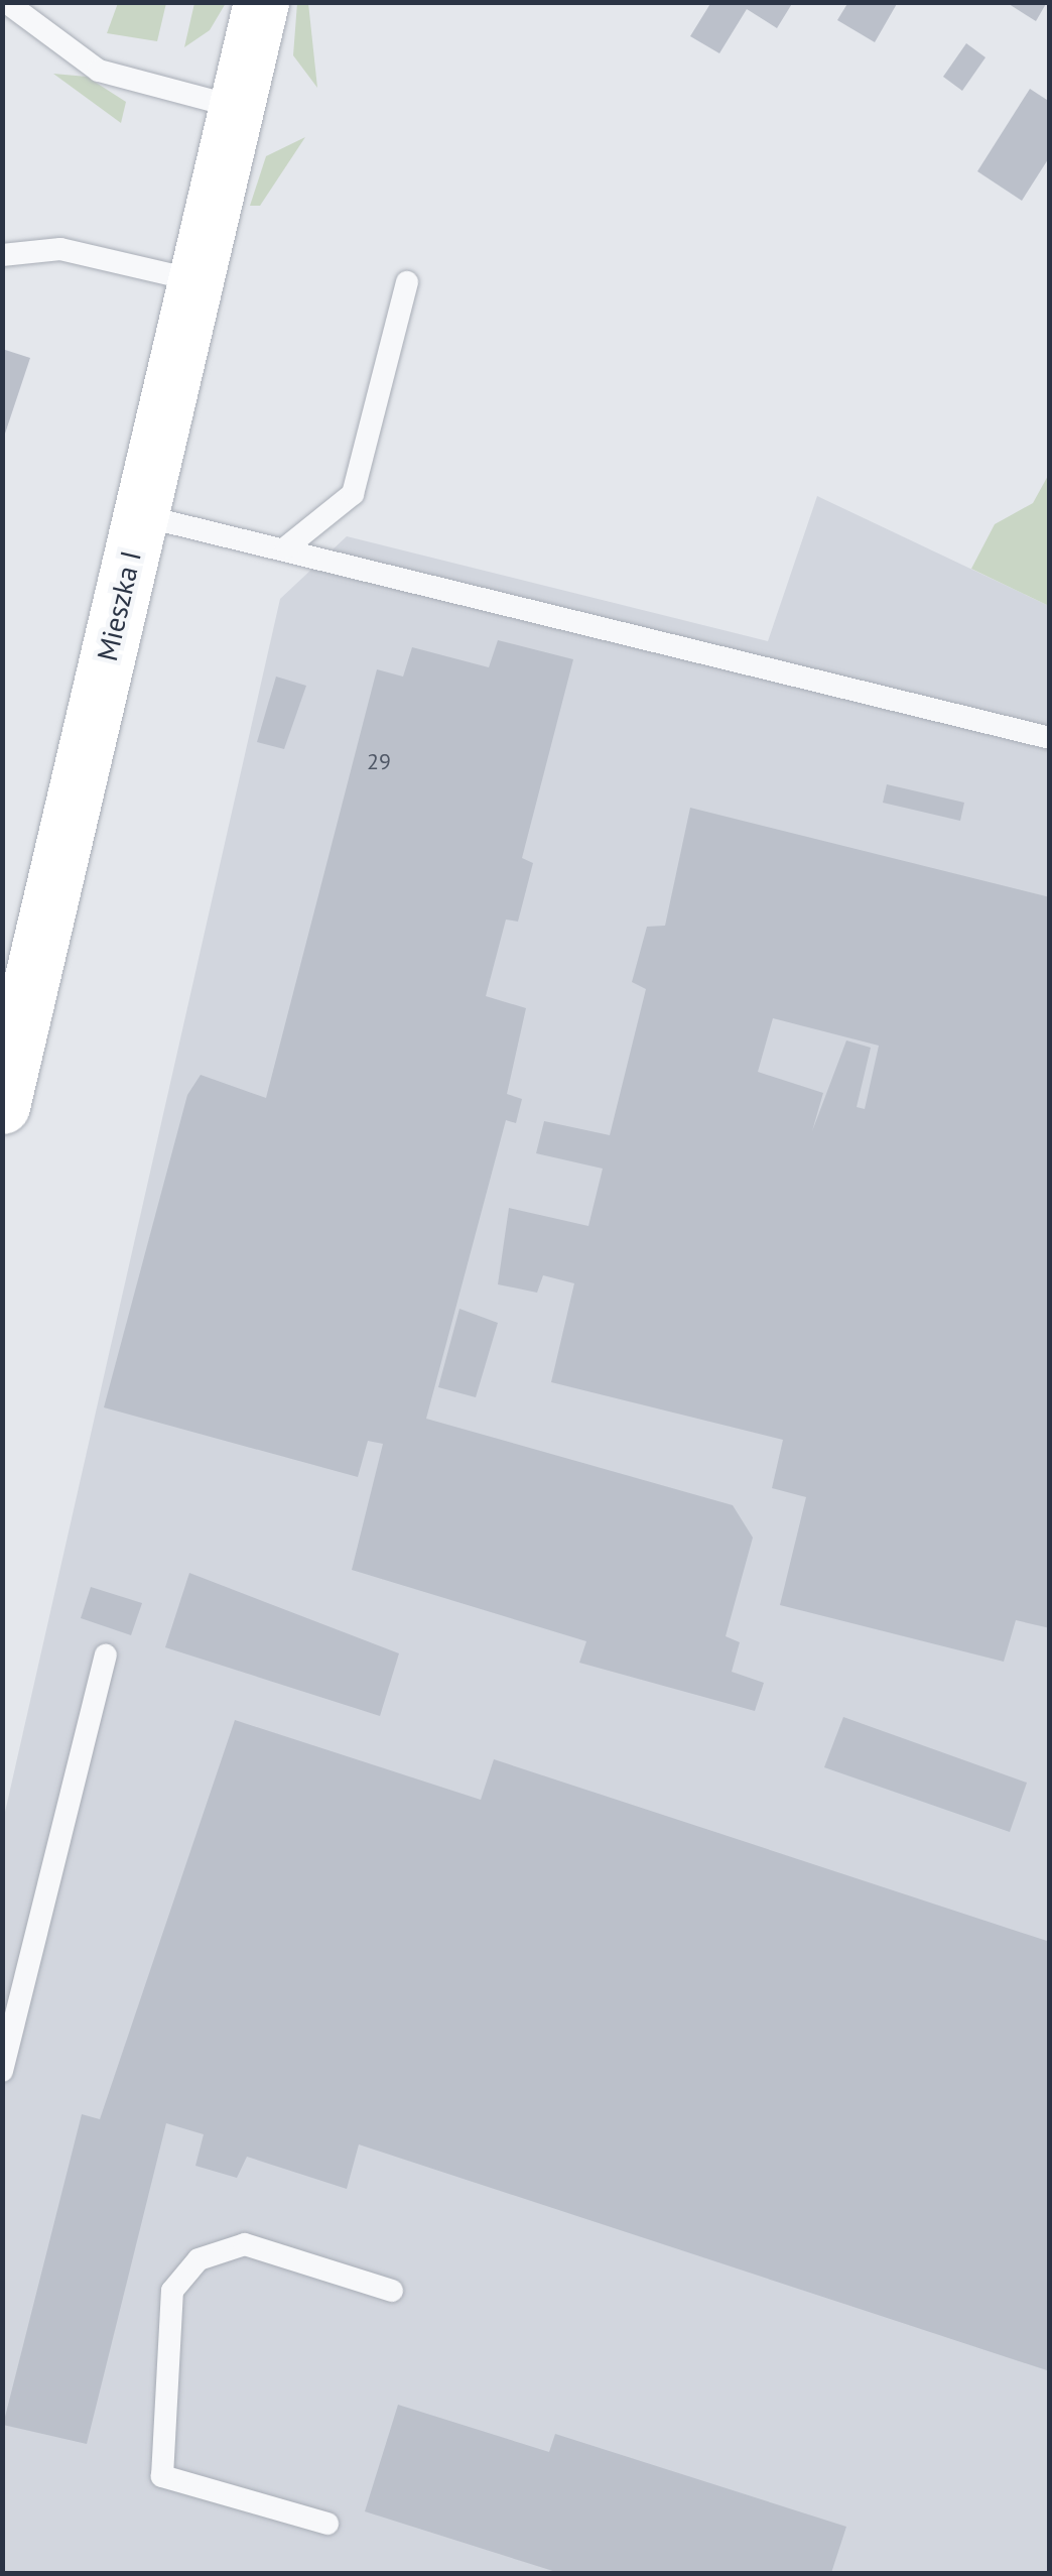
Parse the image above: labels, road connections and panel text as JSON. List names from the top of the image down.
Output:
{
  "streets": {
    "street": ["Mieszka I"]
  },
  "house_numbers": ["29"]
}
